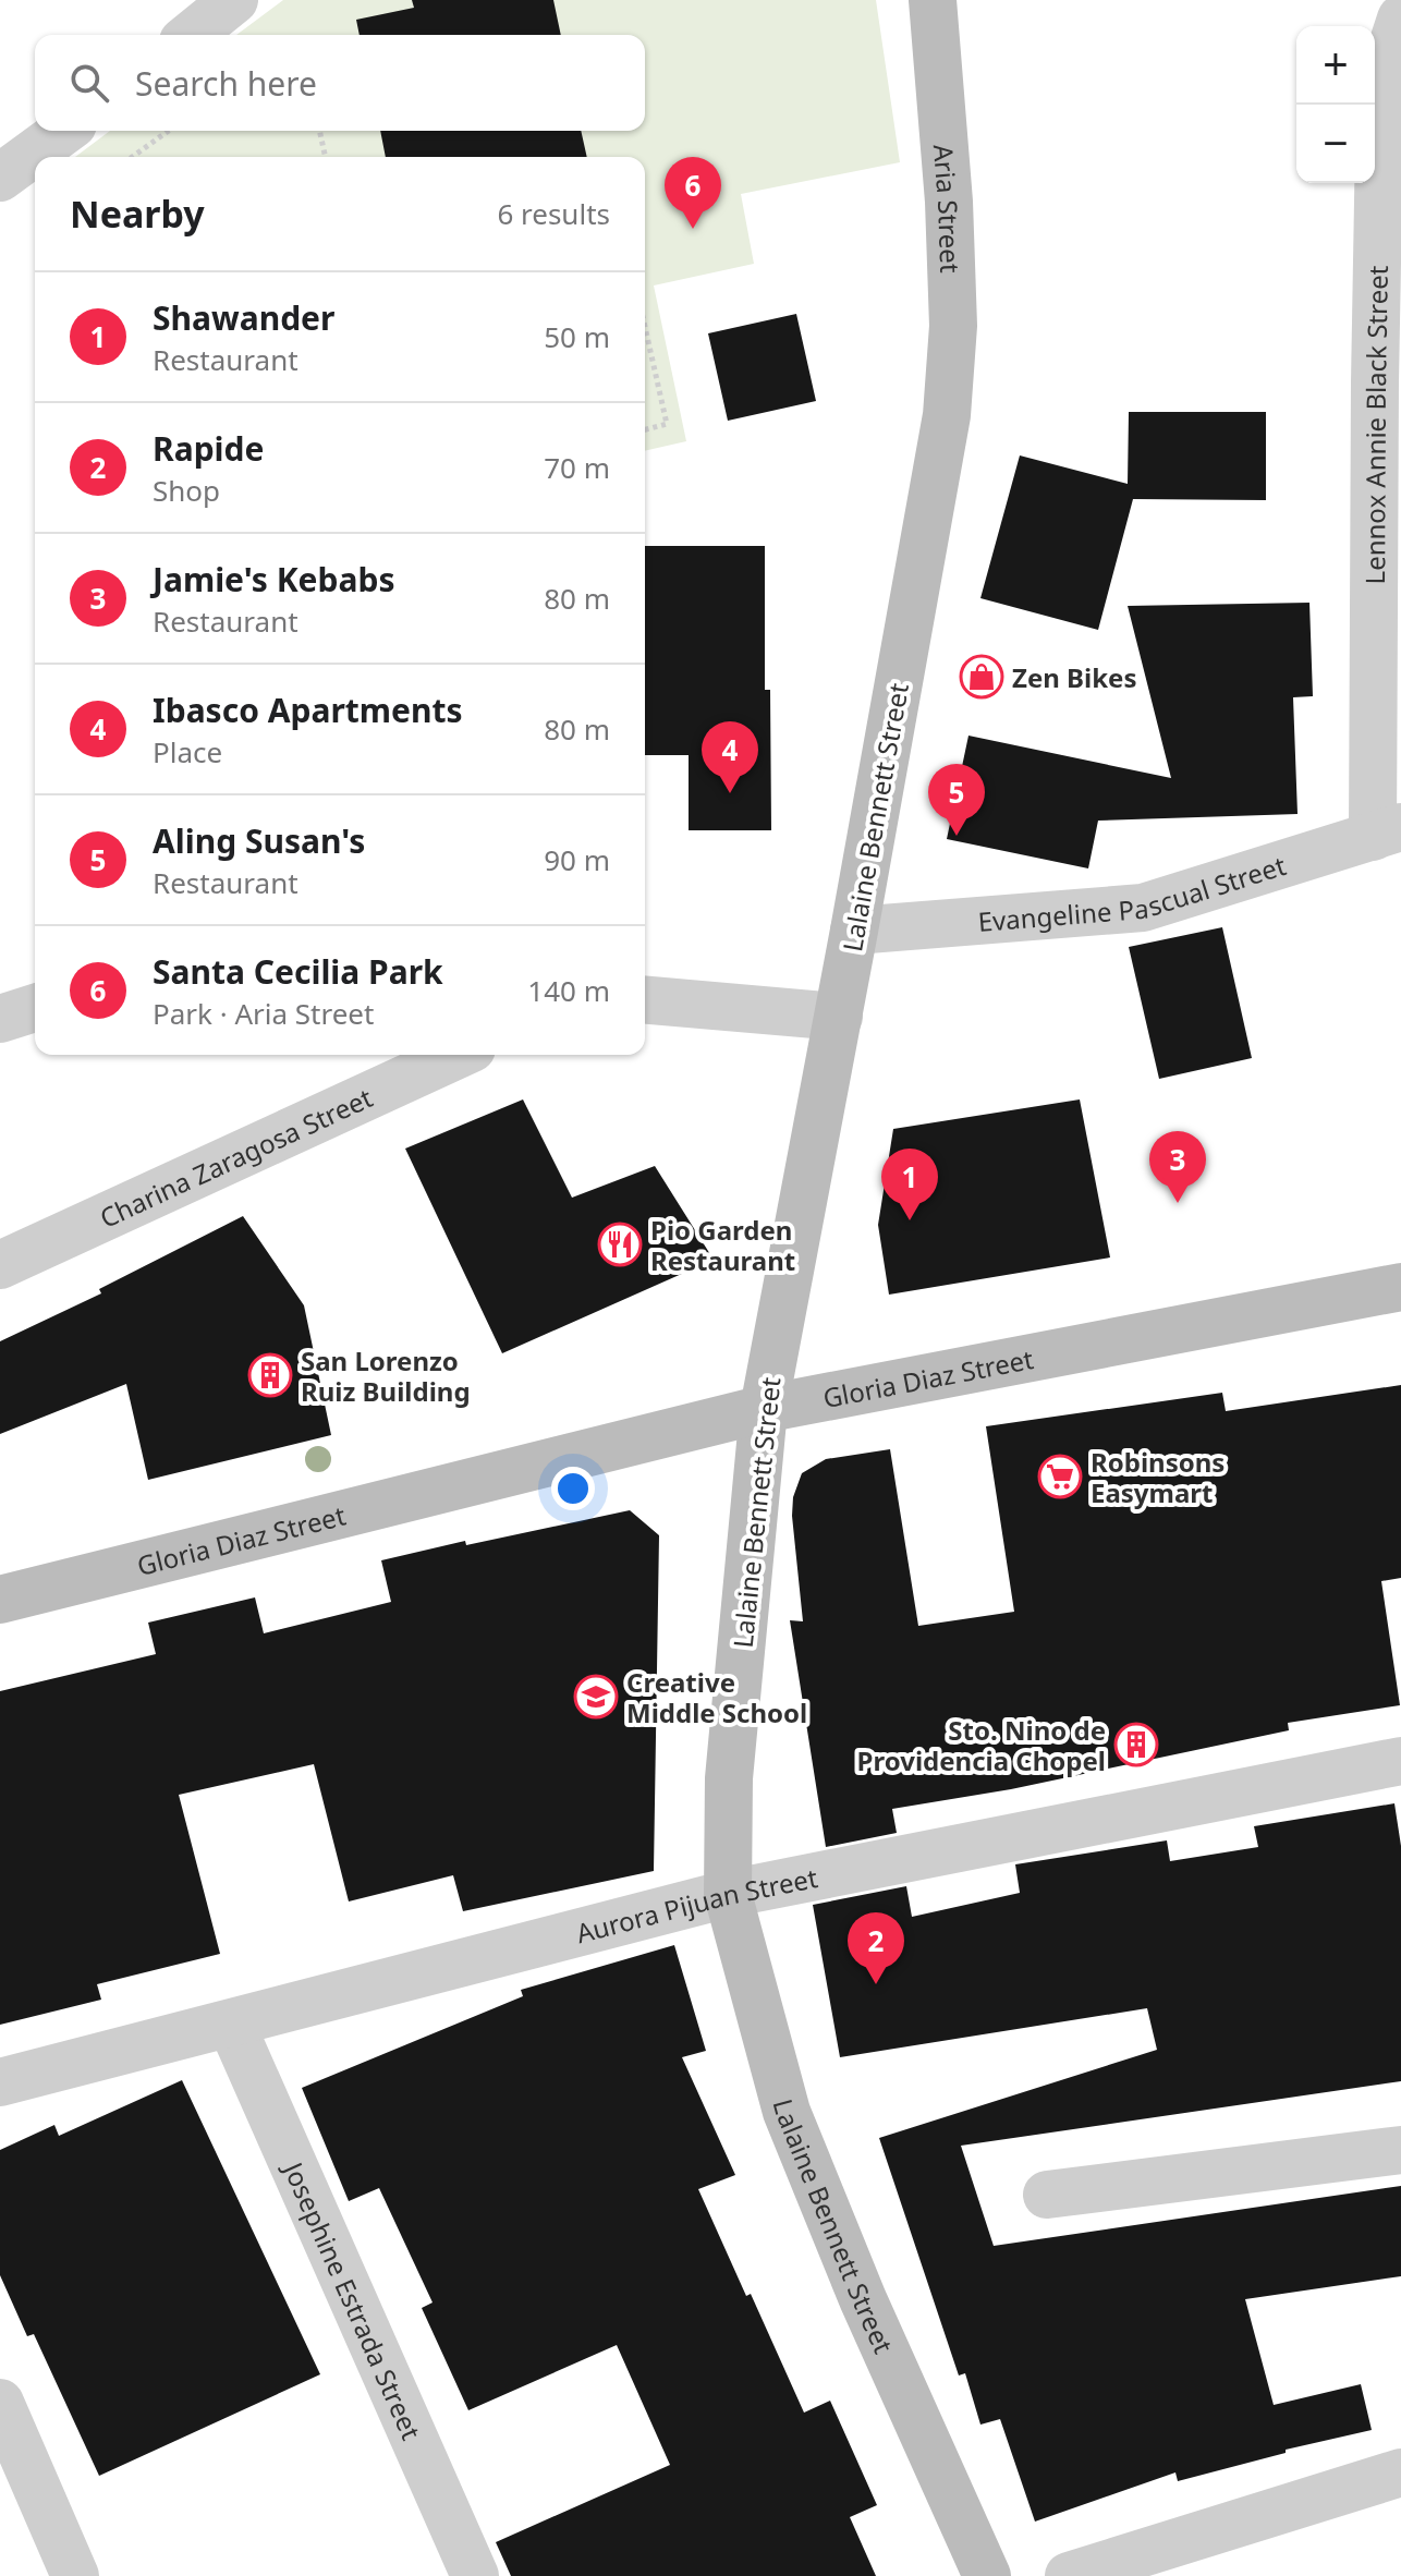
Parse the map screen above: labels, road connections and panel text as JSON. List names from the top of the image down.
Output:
{
  "streets": {
    "street": [
      "Aria Street",
      "Lennox Annie Black Street",
      "Lalaine Bennett Street",
      "Evangeline Pascual Street",
      "Charina Zaragosa Street",
      "Gloria Diaz Street",
      "Aurora Pijuan Street",
      "Josephine Estrada Street"
    ]
  },
  "crossings": [
    ["Aria Street", "Lalaine Bennett Street"],
    ["Lennox Annie Black Street", "Evangeline Pascual Street"],
    ["Lalaine Bennett Street", "Evangeline Pascual Street"],
    ["Lalaine Bennett Street", "Gloria Diaz Street"],
    ["Lalaine Bennett Street", "Aurora Pijuan Street"],
    ["Aurora Pijuan Street", "Josephine Estrada Street"]
  ],
  "places": {
    "shop": ["Zen Bikes"],
    "restaurant": ["Pio Garden Restaurant"],
    "building": ["San Lorenzo Ruiz Building", "Sto. Nino de Providencia Chopel"],
    "supermarket": ["Robinsons Easymart"],
    "school or university": ["Creative Middle School"]
  },
  "page": {
    "map_buttons": ["+", "−"],
    "search": "Search here",
    "pins": [
      "6",
      "4",
      "5",
      "3",
      "1",
      "2"
    ],
    "heading": ["Nearby", "6 results"],
    "list": [
      {
        "mark": "1",
        "name": "Shawander",
        "note": "Restaurant",
        "value": "50 m"
      },
      {
        "mark": "2",
        "name": "Rapide",
        "note": "Shop",
        "value": "70 m"
      },
      {
        "mark": "3",
        "name": "Jamie's Kebabs",
        "note": "Restaurant",
        "value": "80 m"
      },
      {
        "mark": "4",
        "name": "Ibasco Apartments",
        "note": "Place",
        "value": "80 m"
      },
      {
        "mark": "5",
        "name": "Aling Susan's",
        "note": "Restaurant",
        "value": "90 m"
      },
      {
        "mark": "6",
        "name": "Santa Cecilia Park",
        "note": "Park · Aria Street",
        "value": "140 m"
      }
    ]
  }
}
